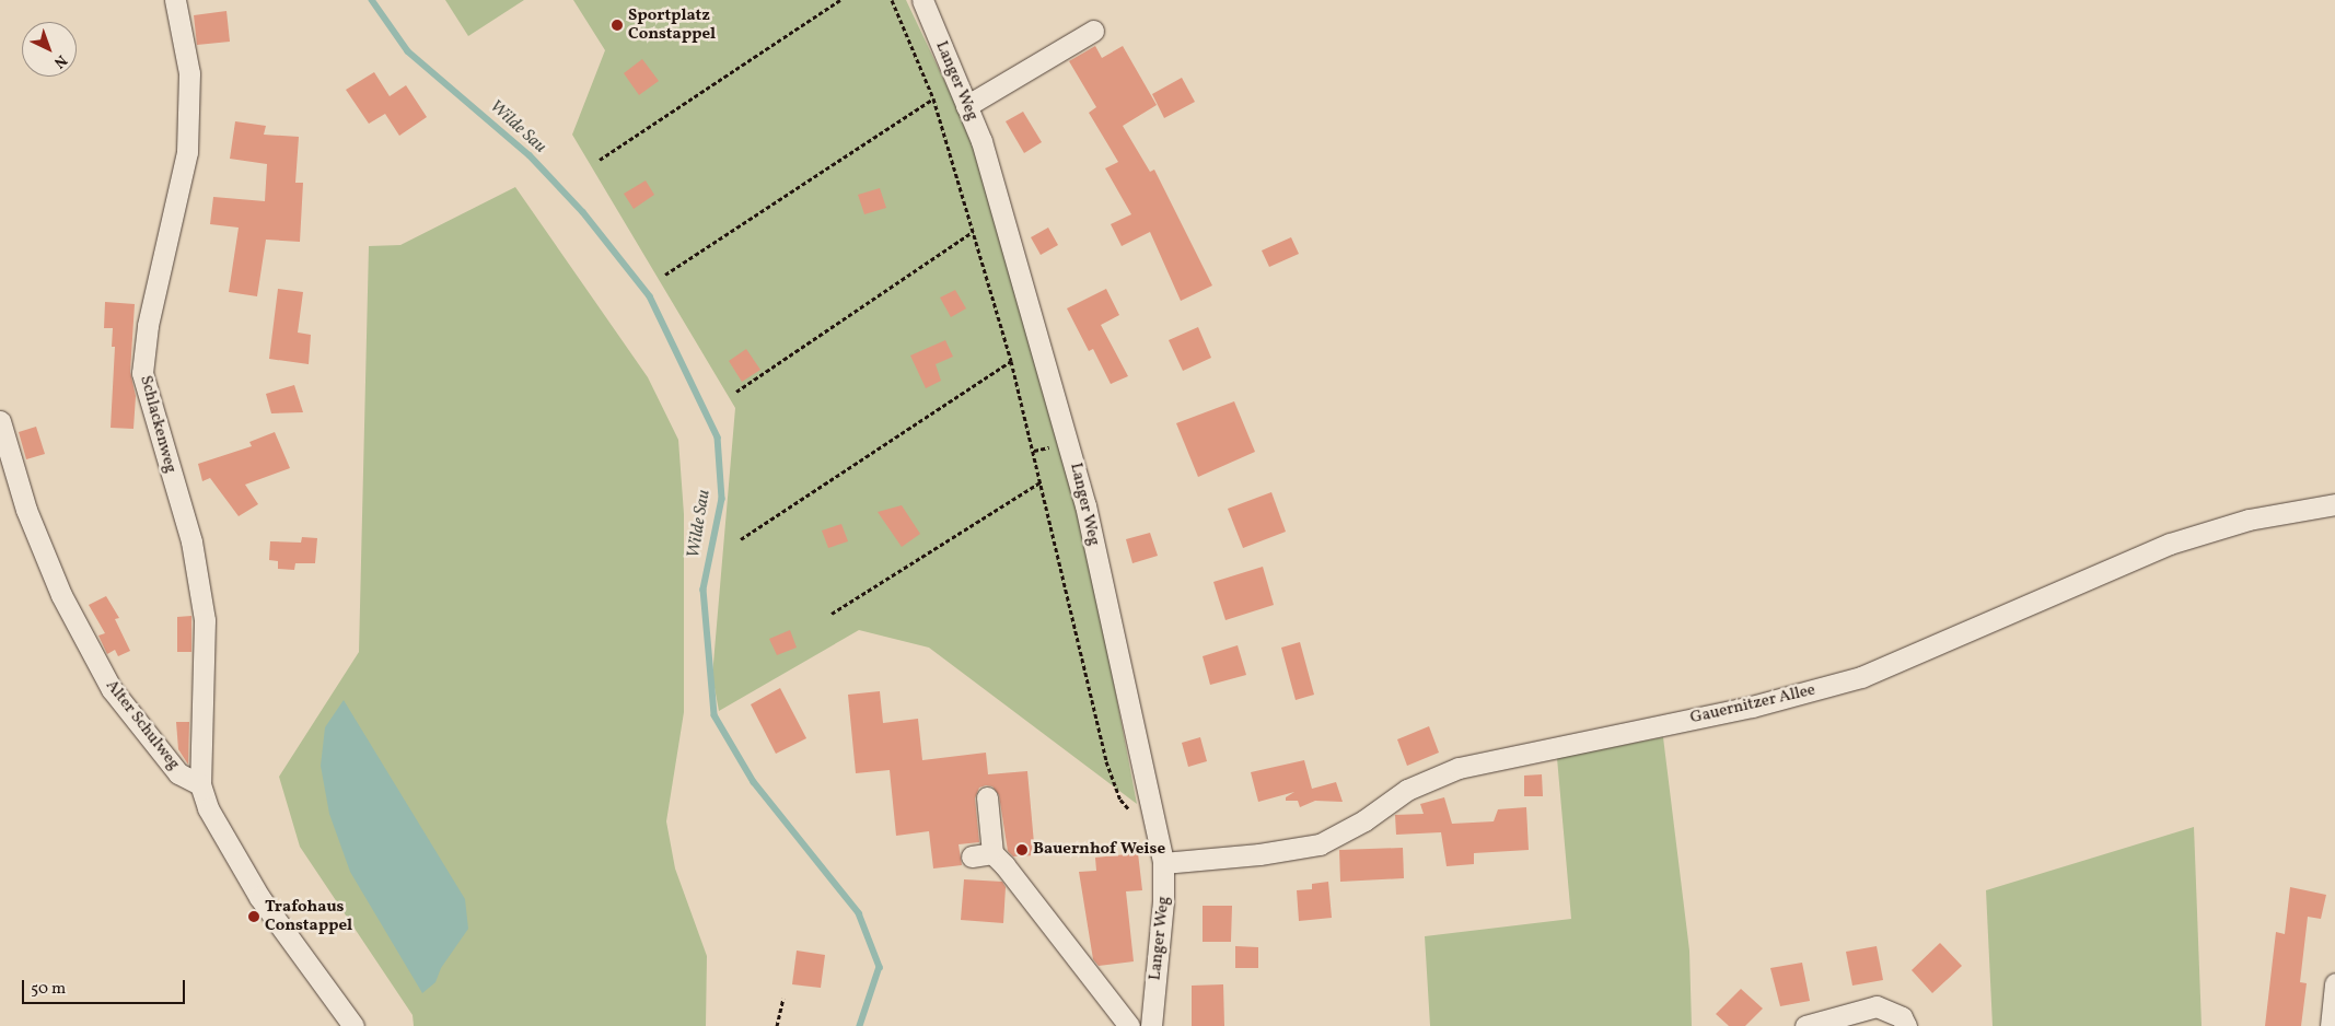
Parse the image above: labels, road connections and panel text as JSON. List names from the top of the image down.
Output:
{
  "streets": {
    "street": [
      "Langer Weg",
      "Schlackenweg",
      "Gauernitzer Allee",
      "Alter Schulweg"
    ]
  },
  "crossings": [
    ["Langer Weg", "Gauernitzer Allee"],
    ["Schlackenweg", "Alter Schulweg"]
  ],
  "water": ["Wilde Sau"],
  "places": ["Sportplatz Constappel", "Bauernhof Weise", "Trafohaus Constappel"],
  "scale_bar": "50 m",
  "north": "bottom right"
}
